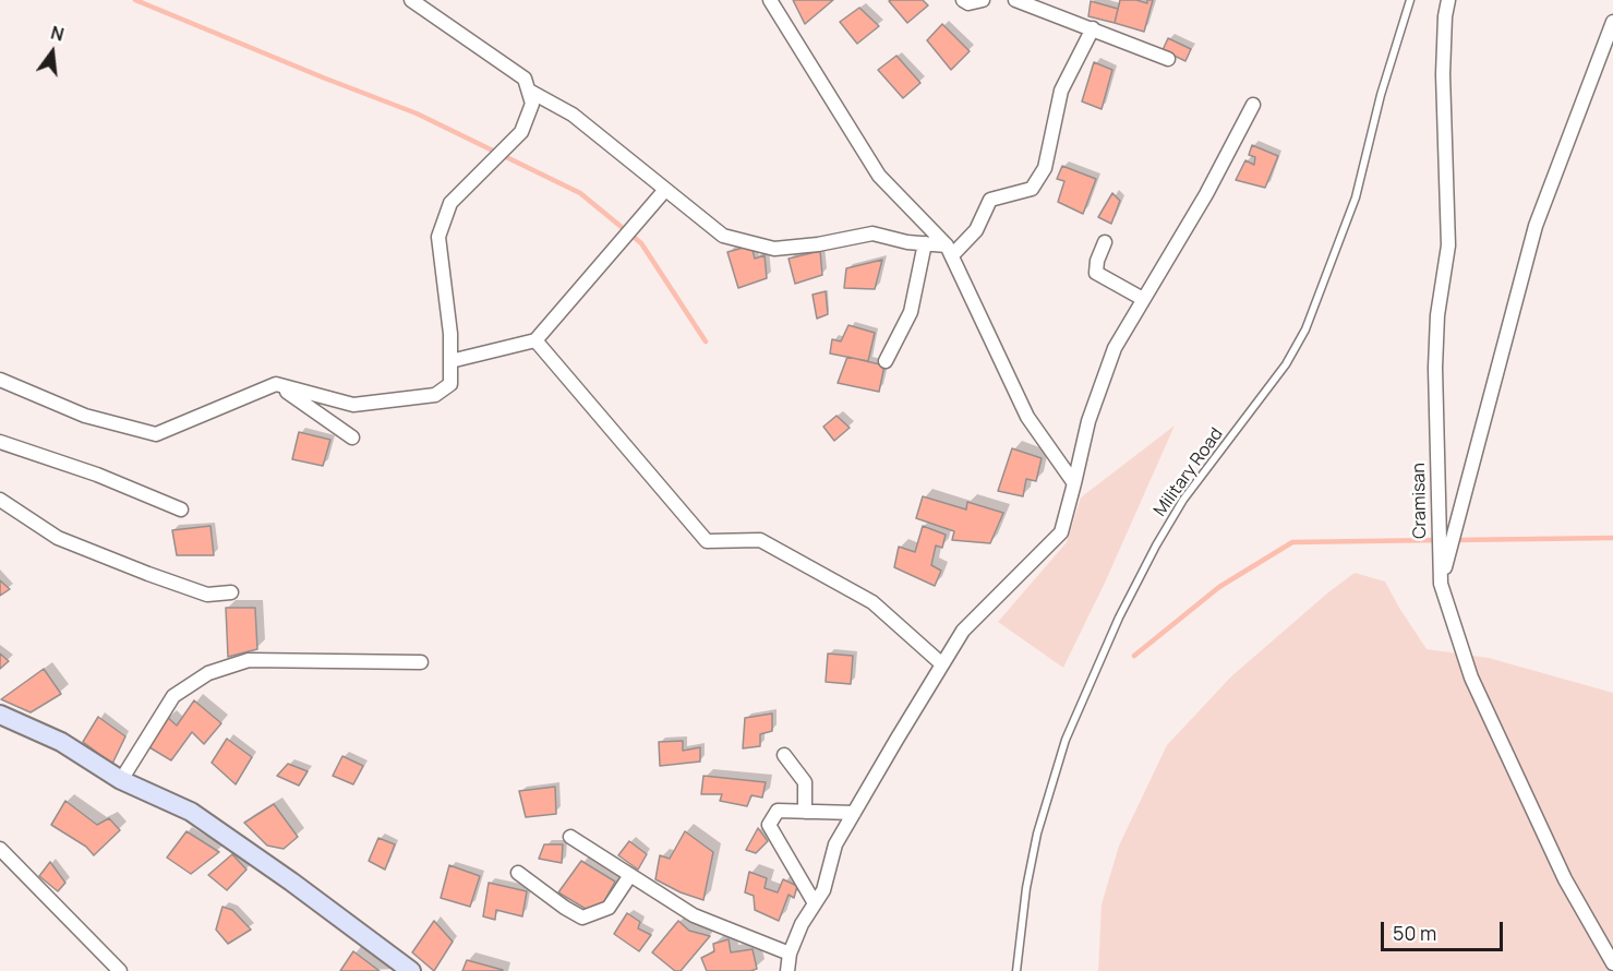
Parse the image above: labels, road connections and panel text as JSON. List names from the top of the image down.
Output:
{
  "streets": {
    "street": ["Cramisan"],
    "lane": ["Military Road"]
  },
  "scale_bar": "50 m",
  "north": "top"
}
